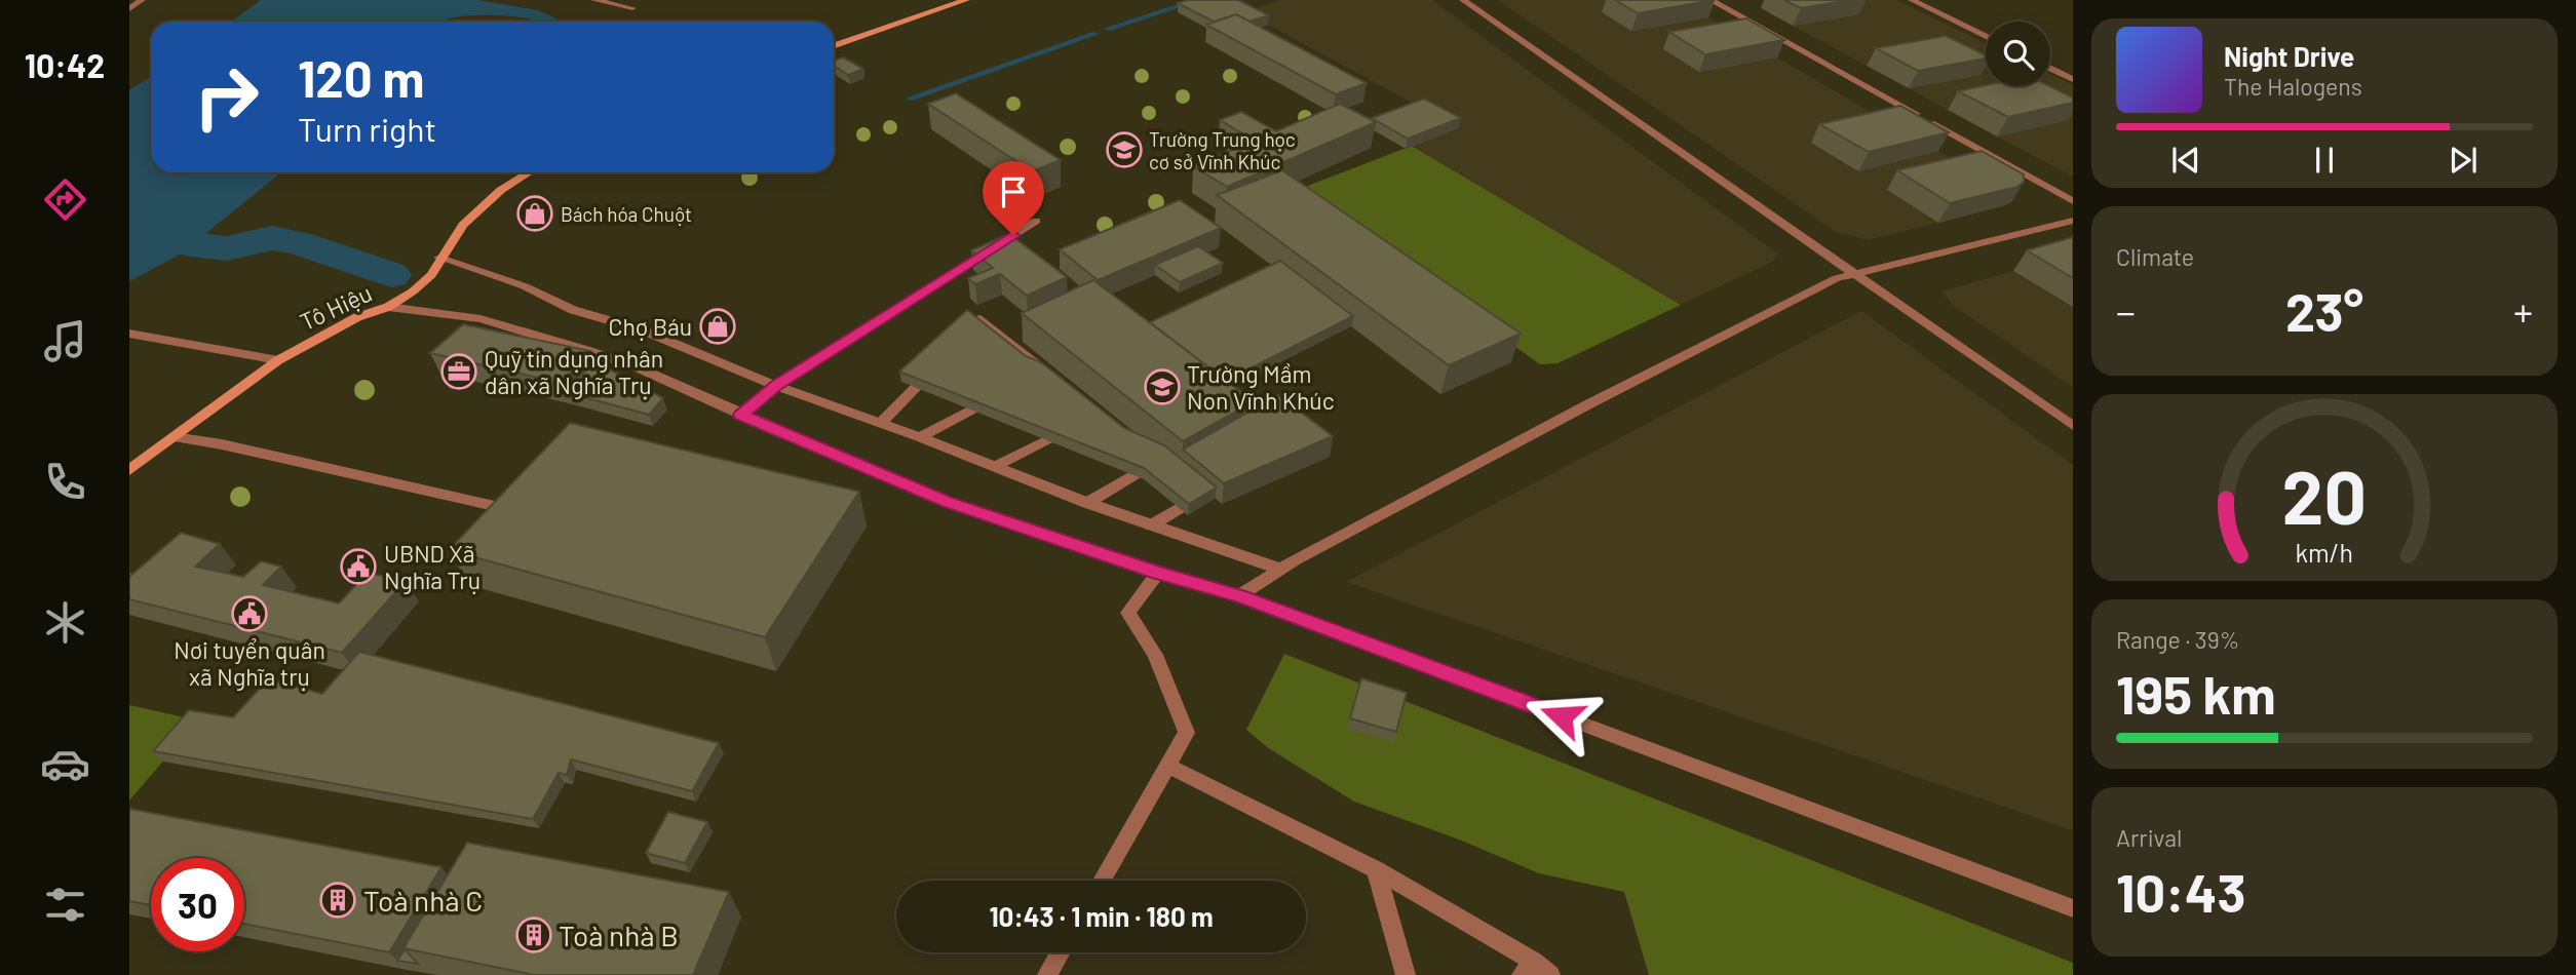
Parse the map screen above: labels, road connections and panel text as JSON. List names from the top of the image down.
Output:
{
  "streets": {
    "main road": ["Tô Hiệu"]
  },
  "places": {
    "school or university": ["Trường Trung học cơ sở Vĩnh Khúc", "Trường Mầm Non Vĩnh Khúc"],
    "shop": ["Bách hóa Chuột", "Chợ Báu"],
    "office": ["Quỹ tín dụng nhân dân xã Nghĩa Trụ"],
    "public building": ["UBND Xã Nghĩa Trụ", "Nơi tuyển quân xã Nghĩa trụ"],
    "building": ["Toà nhà C", "Toà nhà B"]
  },
  "page": {
    "tabs": "10:42",
    "turn": ["120 m", "Turn right"],
    "song": ["Night Drive", "The Halogens"],
    "tile": [
      "Climate",
      ["Range · 39%", "195 km"],
      ["Arrival", "10:43"]
    ],
    "heat": ["−", "23°", "+"],
    "limit": "30",
    "trip": "10:43 · 1 min · 180 m",
    "gauge": ["20", "km/h"]
  }
}
